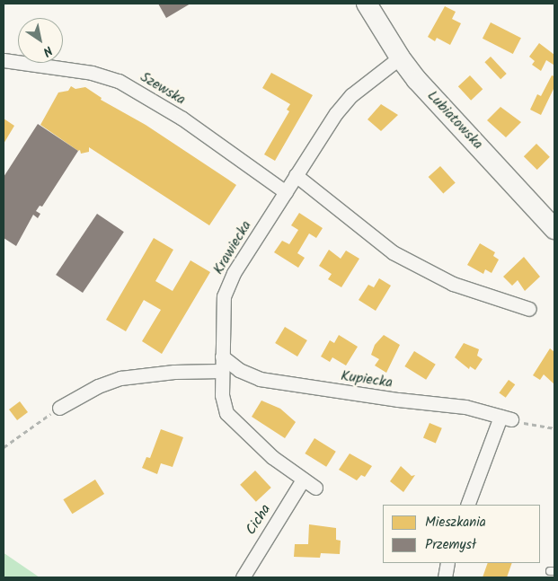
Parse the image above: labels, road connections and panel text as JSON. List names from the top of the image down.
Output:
{
  "streets": {
    "street": [
      "Szewska",
      "Lubiatowska",
      "Krawiecka",
      "Kupiecka",
      "Cicha"
    ]
  },
  "crossings": [
    ["Szewska", "Krawiecka"],
    ["Lubiatowska", "Krawiecka"],
    ["Krawiecka", "Kupiecka"],
    ["Krawiecka", "Cicha"]
  ],
  "legend": ["Mieszkania", "Przemysł"],
  "north": "bottom right"
}
